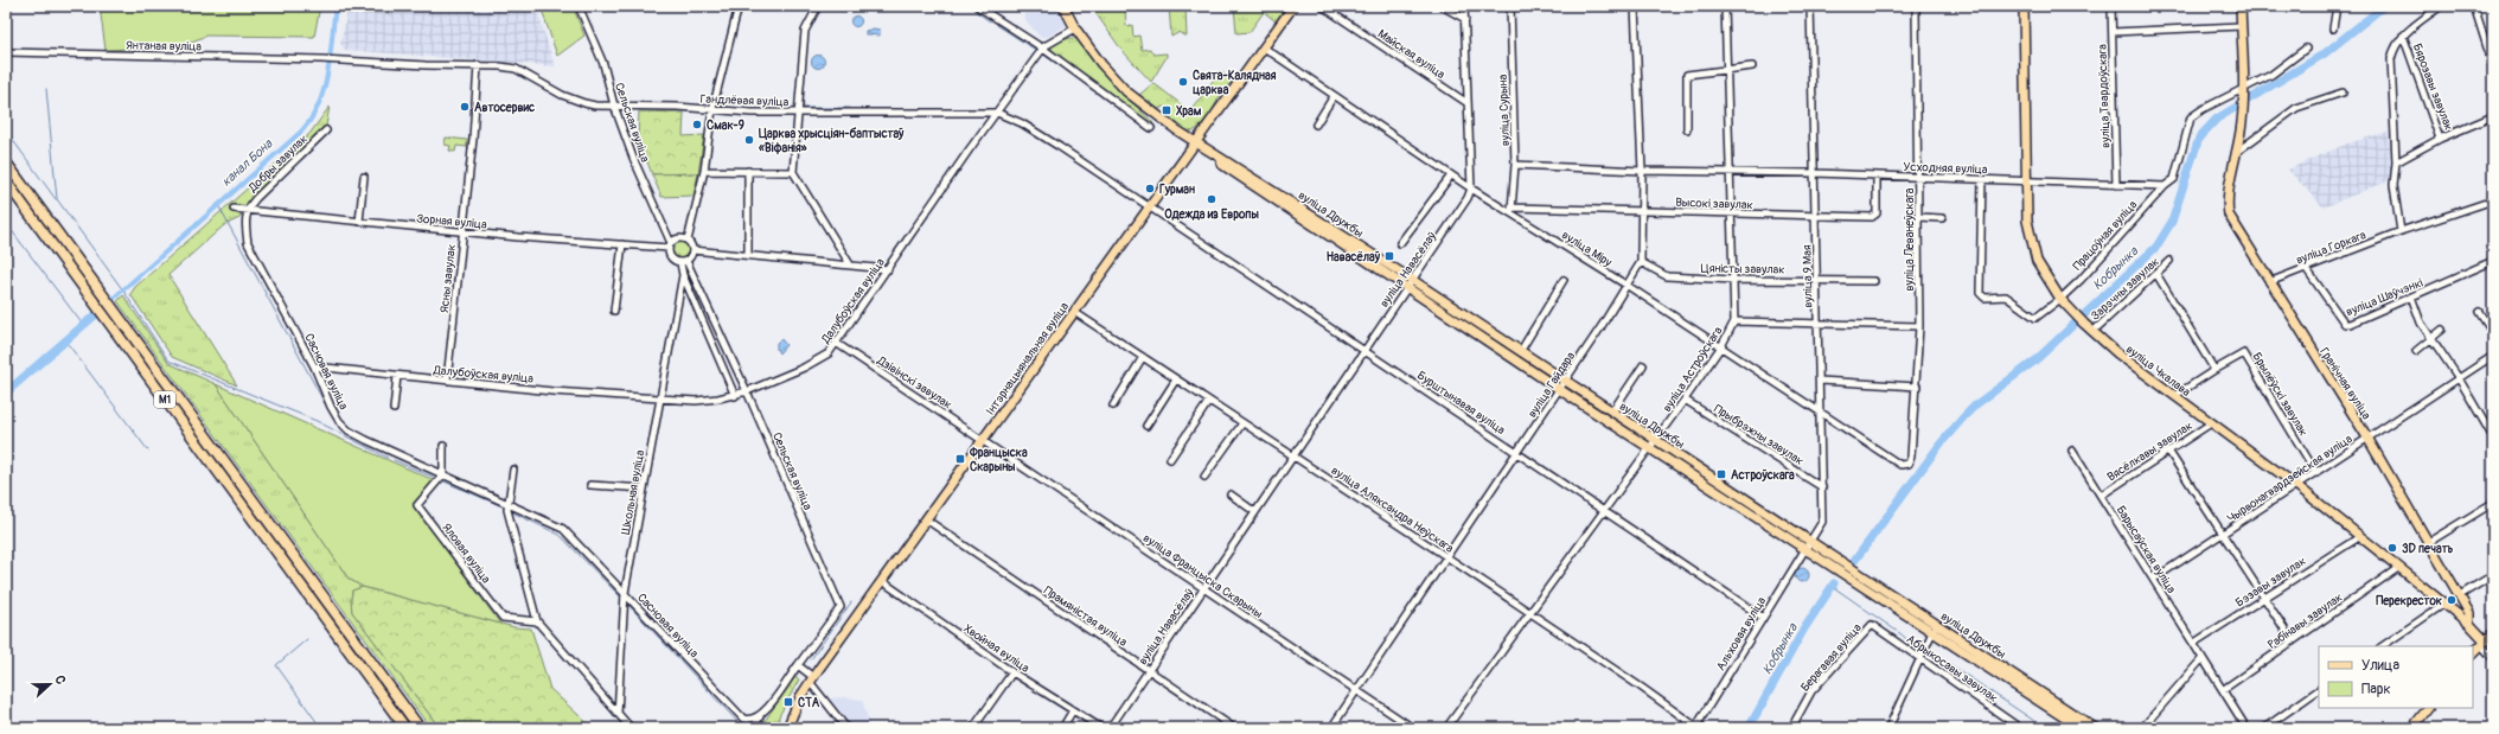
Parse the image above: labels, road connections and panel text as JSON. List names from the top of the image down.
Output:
{
  "streets": {
    "highway": ["М1"],
    "main road": [
      "вуліца Дружбы",
      "Інтэрнацыянальная вуліца",
      "вуліца Чкалава",
      "Гранічная вуліца"
    ],
    "street": [
      "Янтаная вуліца",
      "Майская вуліца",
      "Бярозавы завулак",
      "вуліца Твардоўскага",
      "Гандлёвая вуліца",
      "вуліца Сурына",
      "Сельская вуліца",
      "Добры завулак",
      "Усходняя вуліца",
      "Высокі завулак",
      "Зорная вуліца",
      "Працоўная вуліца",
      "вуліца Леванеўскага",
      "вуліца Горкага",
      "вуліца Міру",
      "Цяністы завулак",
      "вуліца Навасёлаў",
      "вуліца 9 Мая",
      "Ясны завулак",
      "Зарэчны завулак",
      "вуліца Шаўчэнкі",
      "Далубоўская вуліца",
      "вуліца Астроўскага",
      "Сасновая вуліца",
      "Дзівінскі завулак",
      "вуліца Гайдара",
      "Брылёўскі завулак",
      "Бурштынавая вуліца",
      "Прыбрэжны завулак",
      "Вясёлкавы завулак",
      "Чырвонагвардзейская вуліца",
      "Школьная вуліца",
      "вуліца Аляксандра Неўскага",
      "Барысаўская вуліца",
      "Яловая вуліца",
      "вуліца Францыска Скарыны",
      "Бэзавы завулак",
      "Прамяністая вуліца",
      "Рабінавы завулак",
      "Альховая вуліца",
      "Хвойная вуліца",
      "Берагавая вуліца",
      "Абрыкосавы завулак"
    ]
  },
  "crossings": [
    ["Янтаная вуліца", "Гандлёвая вуліца"],
    ["Майская вуліца", "вуліца Навасёлаў"],
    ["вуліца Твардоўскага", "Усходняя вуліца"],
    ["Гандлёвая вуліца", "Сельская вуліца"],
    ["Гандлёвая вуліца", "Ясны завулак"],
    ["Гандлёвая вуліца", "Далубоўская вуліца"],
    ["Гандлёвая вуліца", "Інтэрнацыянальная вуліца"],
    ["Гандлёвая вуліца", "Бурштынавая вуліца"],
    ["вуліца Сурына", "Усходняя вуліца"],
    ["вуліца Сурына", "Высокі завулак"],
    ["вуліца Сурына", "вуліца Міру"],
    ["Сельская вуліца", "Зорная вуліца"],
    ["Сельская вуліца", "Далубоўская вуліца"],
    ["Добры завулак", "Зорная вуліца"],
    ["Добры завулак", "Сасновая вуліца"],
    ["Усходняя вуліца", "Высокі завулак"],
    ["Усходняя вуліца", "Працоўная вуліца"],
    ["Усходняя вуліца", "вуліца Леванеўскага"],
    ["Усходняя вуліца", "вуліца 9 Мая"],
    ["Усходняя вуліца", "вуліца Астроўскага"],
    ["Усходняя вуліца", "вуліца Чкалава"],
    ["Высокі завулак", "вуліца Міру"],
    ["Высокі завулак", "вуліца 9 Мая"],
    ["Высокі завулак", "вуліца Астроўскага"],
    ["вуліца Дружбы", "вуліца Навасёлаў"],
    ["вуліца Дружбы", "вуліца 9 Мая"],
    ["вуліца Дружбы", "Далубоўская вуліца"],
    ["вуліца Дружбы", "Інтэрнацыянальная вуліца"],
    ["вуліца Дружбы", "вуліца Астроўскага"],
    ["вуліца Дружбы", "вуліца Гайдара"],
    ["вуліца Дружбы", "Альховая вуліца"],
    ["Зорная вуліца", "Ясны завулак"],
    ["Зорная вуліца", "Сасновая вуліца"],
    ["Працоўная вуліца", "вуліца Чкалава"],
    ["вуліца Леванеўскага", "вуліца Міру"],
    ["вуліца Горкага", "вуліца Шаўчэнкі"],
    ["вуліца Горкага", "Гранічная вуліца"],
    ["вуліца Міру", "вуліца Навасёлаў"],
    ["вуліца Міру", "вуліца 9 Мая"],
    ["вуліца Міру", "Інтэрнацыянальная вуліца"],
    ["вуліца Міру", "вуліца Астроўскага"],
    ["вуліца Міру", "вуліца Гайдара"],
    ["Цяністы завулак", "вуліца 9 Мая"],
    ["Цяністы завулак", "вуліца Астроўскага"],
    ["Цяністы завулак", "вуліца Гайдара"],
    ["вуліца Навасёлаў", "Бурштынавая вуліца"],
    ["вуліца Навасёлаў", "вуліца Аляксандра Неўскага"],
    ["вуліца Навасёлаў", "вуліца Францыска Скарыны"],
    ["вуліца Навасёлаў", "Прамяністая вуліца"],
    ["вуліца 9 Мая", "Прыбрэжны завулак"],
    ["вуліца 9 Мая", "Альховая вуліца"],
    ["Ясны завулак", "Далубоўская вуліца"],
    ["Зарэчны завулак", "вуліца Чкалава"],
    ["Далубоўская вуліца", "Сасновая вуліца"],
    ["Далубоўская вуліца", "Дзівінскі завулак"],
    ["Далубоўская вуліца", "Школьная вуліца"],
    ["Інтэрнацыянальная вуліца", "Дзівінскі завулак"],
    ["Інтэрнацыянальная вуліца", "Бурштынавая вуліца"],
    ["Інтэрнацыянальная вуліца", "вуліца Аляксандра Неўскага"],
    ["Інтэрнацыянальная вуліца", "вуліца Францыска Скарыны"],
    ["Інтэрнацыянальная вуліца", "Прамяністая вуліца"],
    ["Інтэрнацыянальная вуліца", "Хвойная вуліца"],
    ["вуліца Астроўскага", "Бурштынавая вуліца"],
    ["вуліца Астроўскага", "Прыбрэжны завулак"],
    ["вуліца Астроўскага", "вуліца Аляксандра Неўскага"],
    ["вуліца Чкалава", "Гранічная вуліца"],
    ["вуліца Чкалава", "Брылёўскі завулак"],
    ["вуліца Чкалава", "Вясёлкавы завулак"],
    ["вуліца Чкалава", "Чырвонагвардзейская вуліца"],
    ["вуліца Чкалава", "Бэзавы завулак"],
    ["вуліца Чкалава", "Рабінавы завулак"],
    ["Сасновая вуліца", "Школьная вуліца"],
    ["Сасновая вуліца", "Яловая вуліца"],
    ["Дзівінскі завулак", "вуліца Францыска Скарыны"],
    ["Гранічная вуліца", "Чырвонагвардзейская вуліца"],
    ["вуліца Гайдара", "Бурштынавая вуліца"],
    ["вуліца Гайдара", "вуліца Аляксандра Неўскага"],
    ["вуліца Гайдара", "вуліца Францыска Скарыны"],
    ["Брылёўскі завулак", "Чырвонагвардзейская вуліца"],
    ["Бурштынавая вуліца", "Альховая вуліца"],
    ["Вясёлкавы завулак", "Барысаўская вуліца"],
    ["Чырвонагвардзейская вуліца", "Барысаўская вуліца"],
    ["вуліца Аляксандра Неўскага", "Альховая вуліца"],
    ["Барысаўская вуліца", "Бэзавы завулак"],
    ["Барысаўская вуліца", "Рабінавы завулак"],
    ["Берагавая вуліца", "Абрыкосавы завулак"]
  ],
  "water": ["канал Бона", "Кобрынка"],
  "places": {
    "other": [
      "Свята-Калядная царква",
      "Автосервис",
      "Смак-9",
      "Царква хрысціян-баптыстаў «Віфанія»",
      "Гурман",
      "Одежда из Европы",
      "3D печать",
      "Перекресток"
    ],
    "transit": [
      "Храм",
      "Навасёлаў",
      "Францыска Скарыны",
      "Астроўскага",
      "СТА"
    ]
  },
  "legend": ["Улица", "Парк"],
  "north": "right"
}
